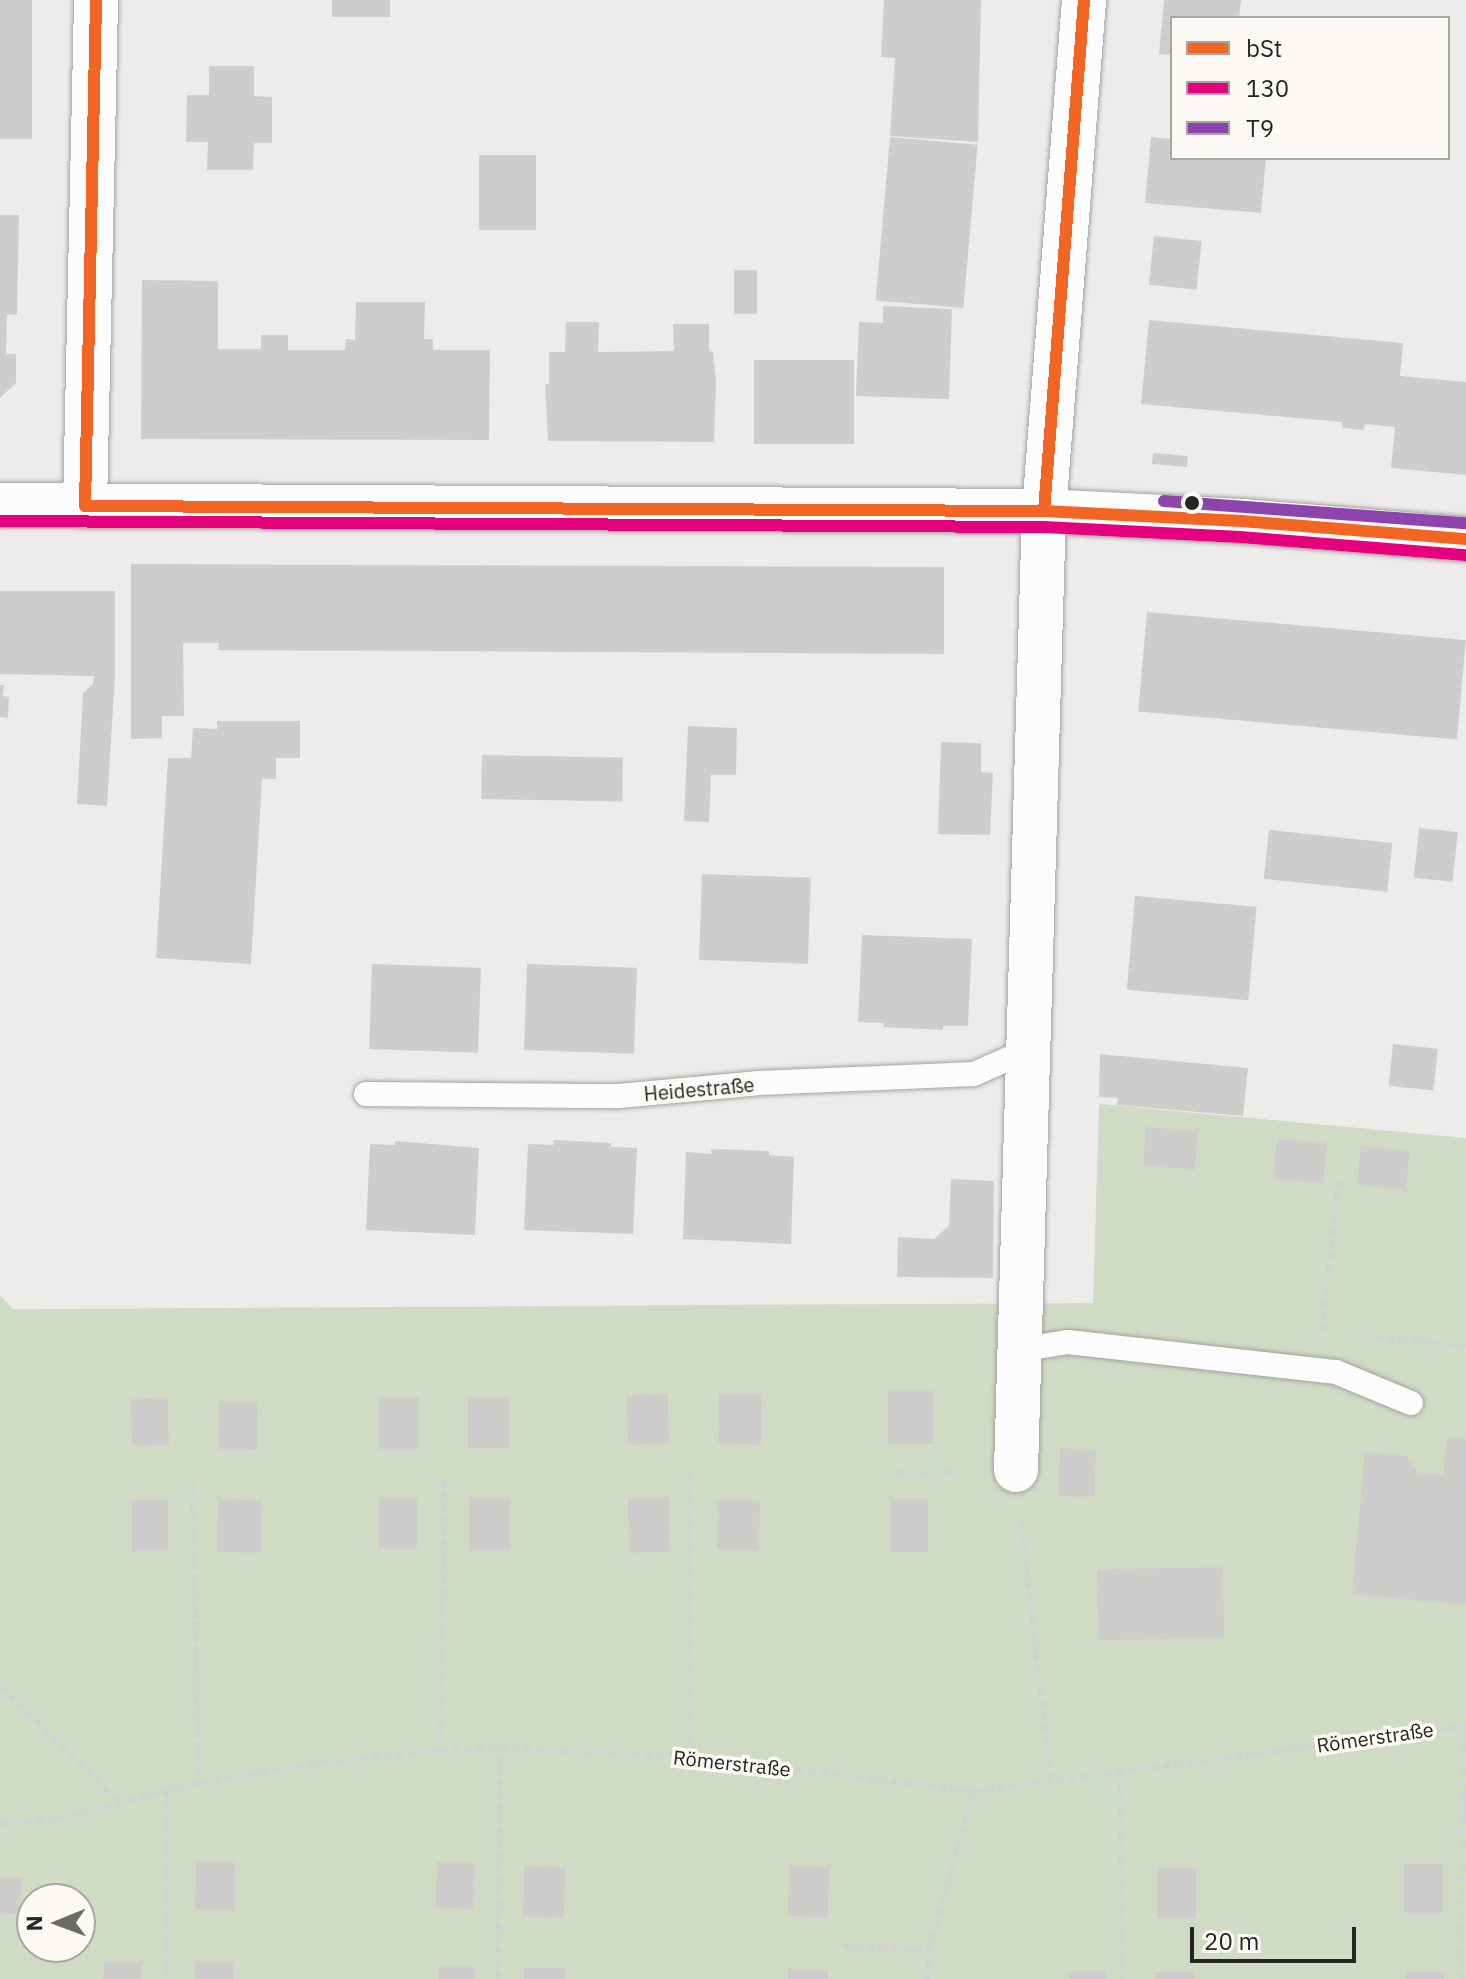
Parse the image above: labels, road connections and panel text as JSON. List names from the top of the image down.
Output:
{
  "streets": {
    "lane": ["Heidestraße"],
    "path": ["Römerstraße"]
  },
  "lines": ["transit line bSt", "transit line T9", "transit line 130"],
  "legend": ["bSt", "130", "T9"],
  "scale_bar": "20 m",
  "north": "left"
}
